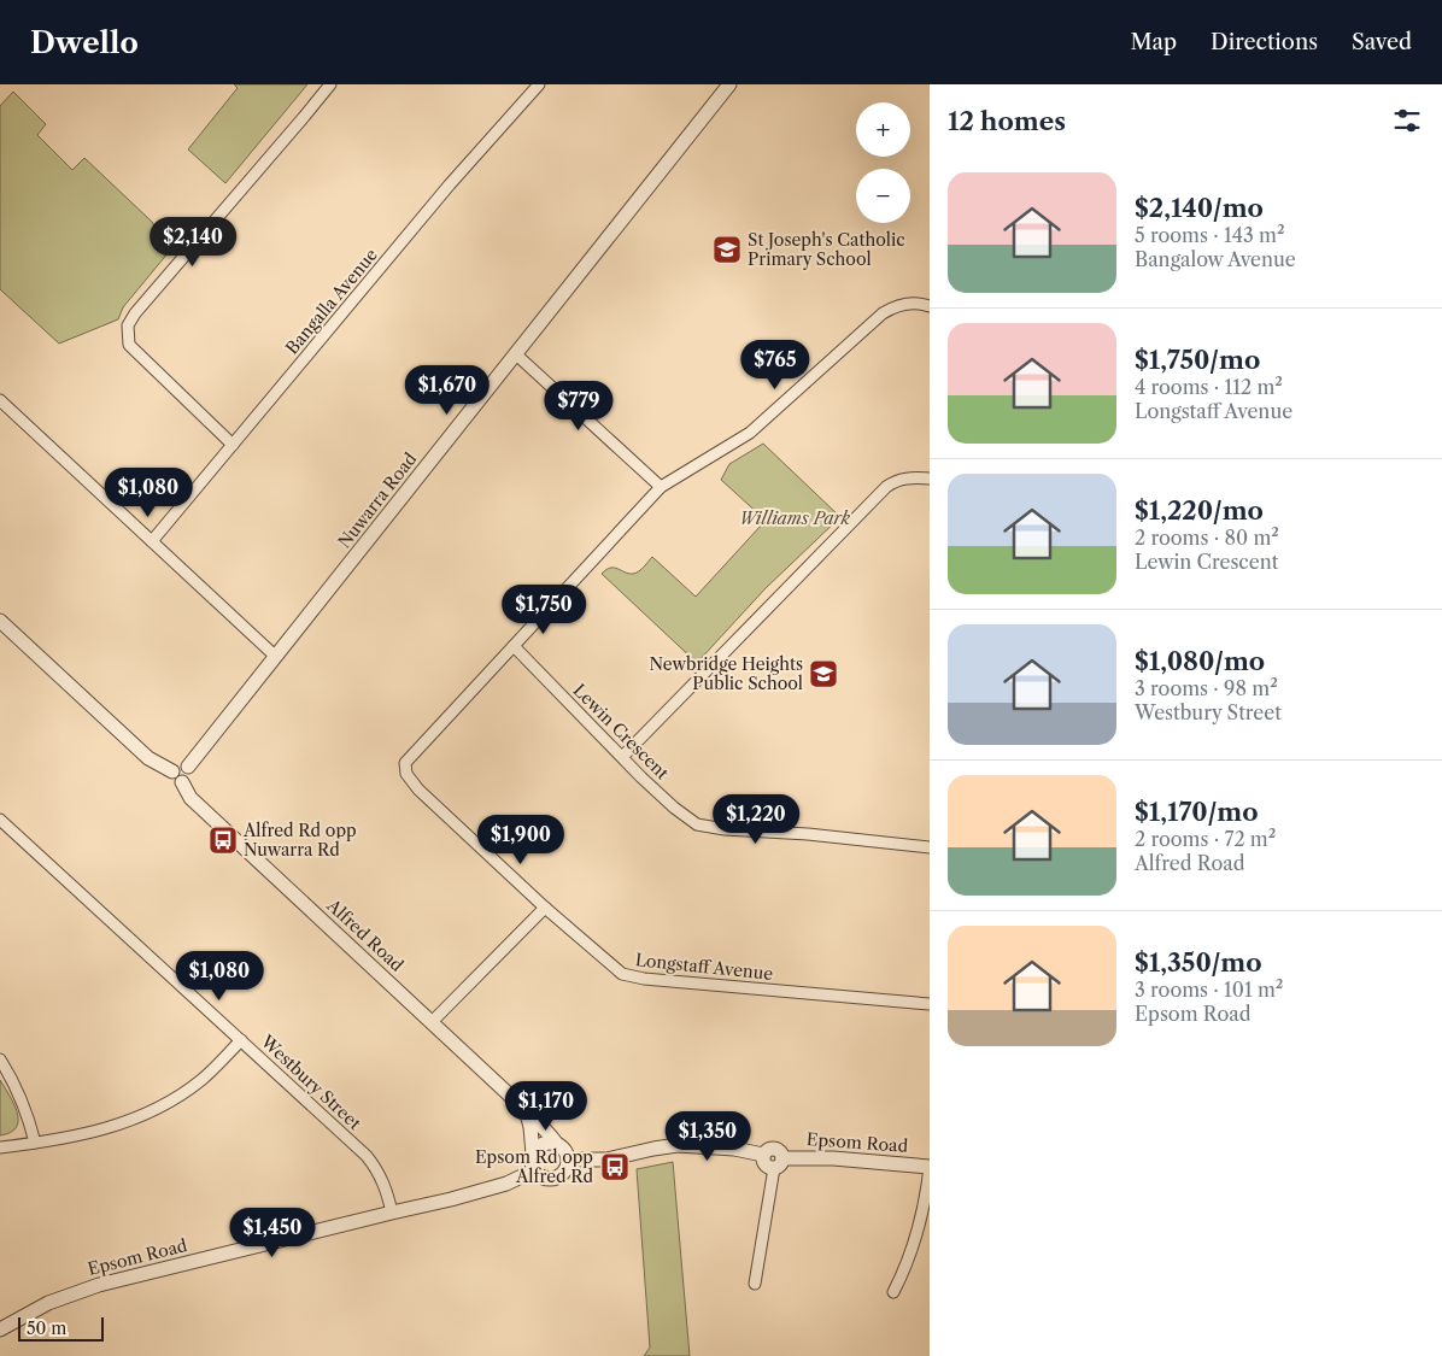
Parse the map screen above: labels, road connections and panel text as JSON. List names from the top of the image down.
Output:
{
  "streets": {
    "street": [
      "Bangalla Avenue",
      "Nuwarra Road",
      "Lewin Crescent",
      "Alfred Road",
      "Longstaff Avenue",
      "Westbury Street",
      "Epsom Road"
    ]
  },
  "crossings": [
    ["Nuwarra Road", "Alfred Road"],
    ["Lewin Crescent", "Longstaff Avenue"],
    ["Alfred Road", "Epsom Road"],
    ["Westbury Street", "Epsom Road"]
  ],
  "parks": ["Williams Park"],
  "places": {
    "school or university": ["St Joseph's Catholic Primary School", "Newbridge Heights Public School"],
    "bus stop": ["Alfred Rd opp Nuwarra Rd", "Epsom Rd opp Alfred Rd"]
  },
  "scale_bar": "50 m",
  "page": {
    "header": "Dwello",
    "nav": ["Map", "Directions", "Saved"],
    "heading": "12 homes",
    "map_buttons": ["+", "−"],
    "list": [
      {
        "name": "$2,140/mo",
        "note": "5 rooms · 143 m² · Bangalow Avenue"
      },
      {
        "name": "$1,750/mo",
        "note": "4 rooms · 112 m² · Longstaff Avenue"
      },
      {
        "name": "$1,220/mo",
        "note": "2 rooms · 80 m² · Lewin Crescent"
      },
      {
        "name": "$1,080/mo",
        "note": "3 rooms · 98 m² · Westbury Street"
      },
      {
        "name": "$1,170/mo",
        "note": "2 rooms · 72 m² · Alfred Road"
      },
      {
        "name": "$1,350/mo",
        "note": "3 rooms · 101 m² · Epsom Road"
      }
    ],
    "price": [
      "$2,140",
      "$765",
      "$1,670",
      "$779",
      "$1,080",
      "$1,750",
      "$1,220",
      "$1,900",
      "$1,080",
      "$1,170",
      "$1,350",
      "$1,450"
    ],
    "scale": "50 m"
  }
}
